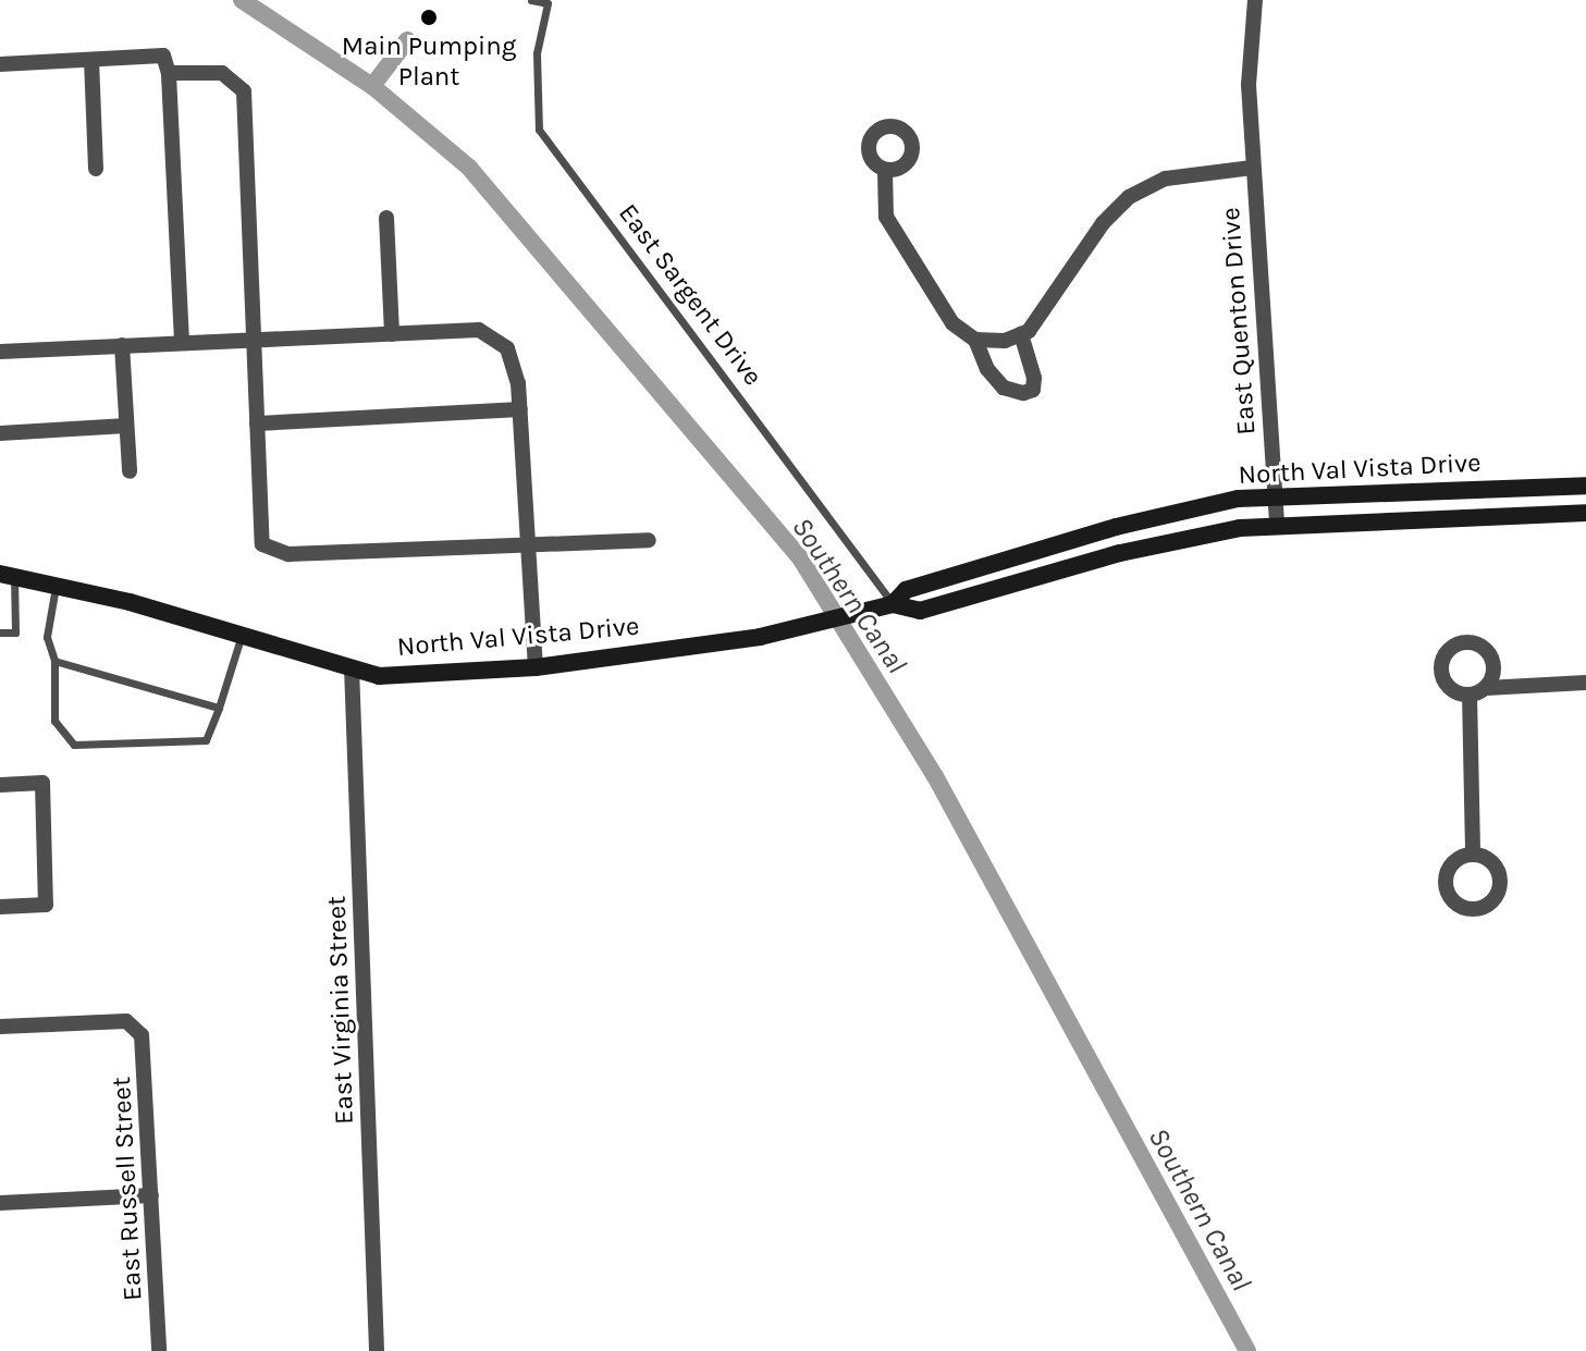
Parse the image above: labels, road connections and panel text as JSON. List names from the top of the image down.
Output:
{
  "streets": {
    "main road": ["North Val Vista Drive"],
    "street": ["East Quenton Drive", "East Virginia Street", "East Russell Street"],
    "lane": ["East Sargent Drive"]
  },
  "crossings": [
    ["East Sargent Drive", "North Val Vista Drive"],
    ["East Quenton Drive", "North Val Vista Drive"],
    ["North Val Vista Drive", "East Virginia Street"]
  ],
  "water": ["Southern Canal"],
  "places": ["Main Pumping Plant"]
}
